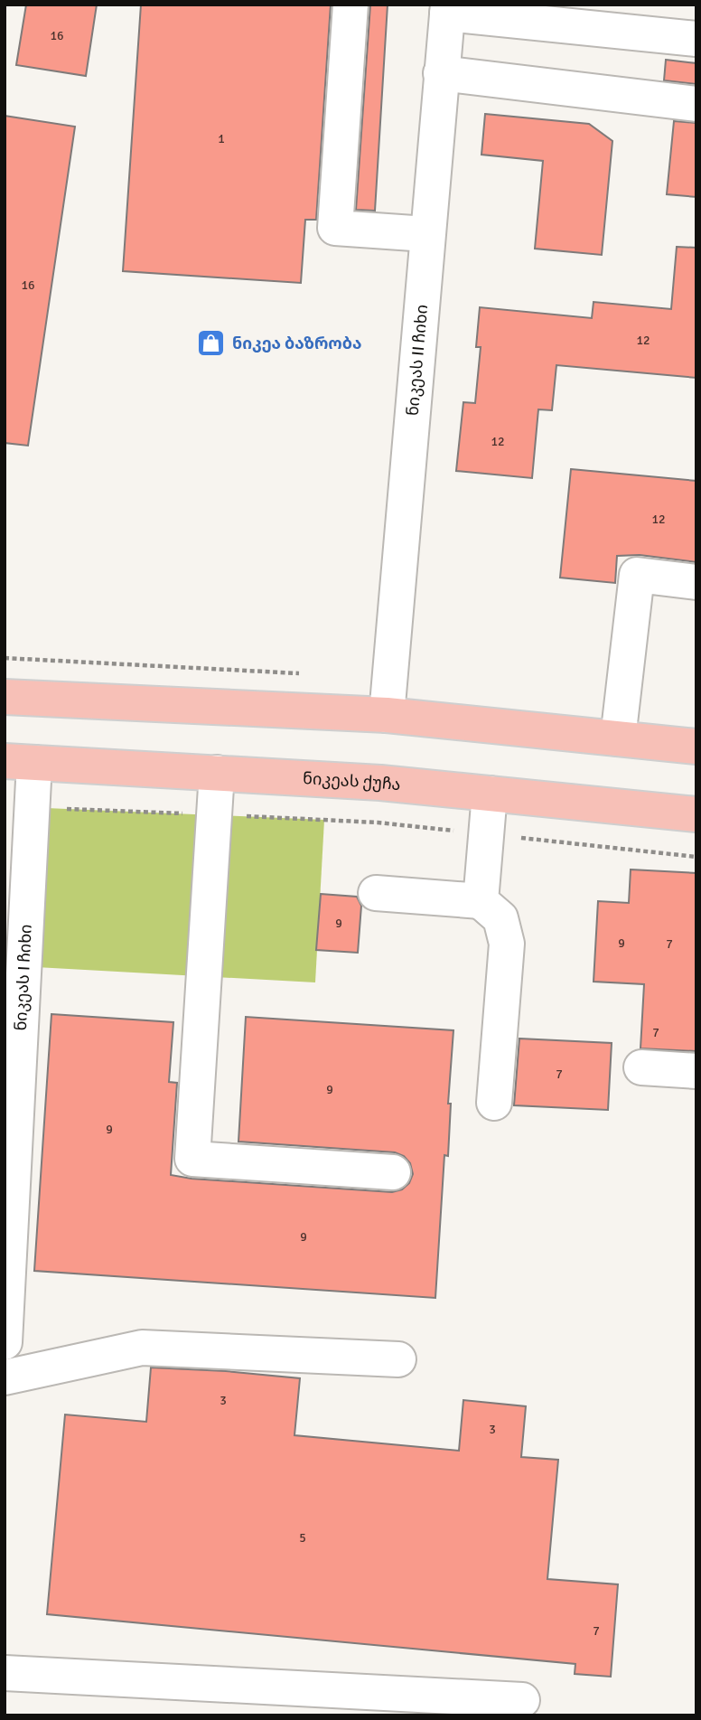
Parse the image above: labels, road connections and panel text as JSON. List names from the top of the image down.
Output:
{
  "streets": {
    "main road": ["ნიკეას ქუჩა"],
    "street": ["ნიკეას II ჩიხი", "ნიკეას I ჩიხი"]
  },
  "crossings": [
    ["ნიკეას ქუჩა", "ნიკეას I ჩიხი"]
  ],
  "places": {
    "shop": ["ნიკეა ბაზრობა"]
  },
  "house_numbers": [
    "16",
    "1",
    "16",
    "12",
    "12",
    "12",
    "9",
    "9",
    "7",
    "7",
    "7",
    "9",
    "9",
    "9",
    "3",
    "3",
    "5",
    "7"
  ]
}
